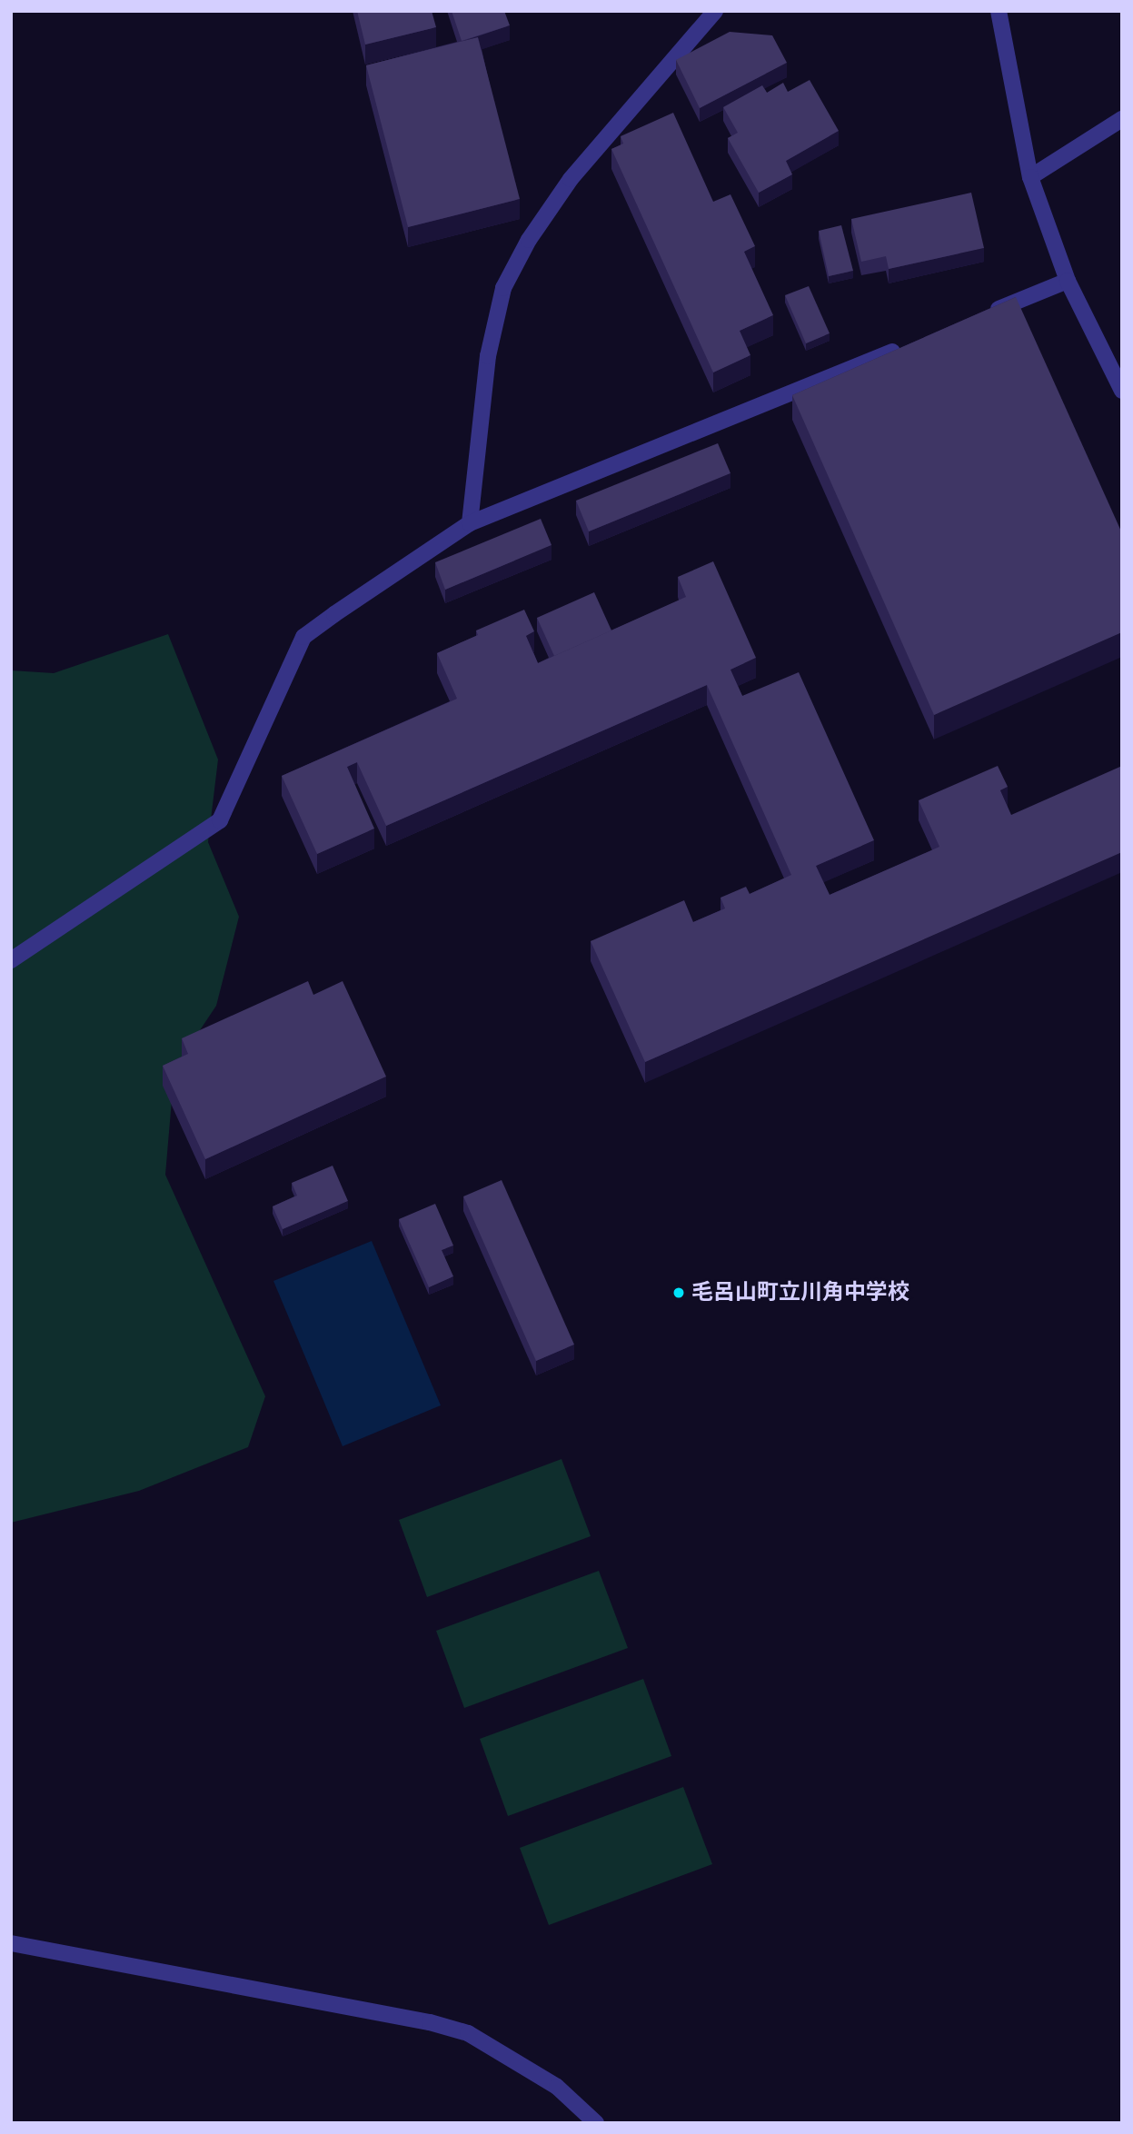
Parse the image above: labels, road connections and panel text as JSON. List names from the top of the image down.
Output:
{
  "places": ["毛呂山町立川角中学校"]
}
